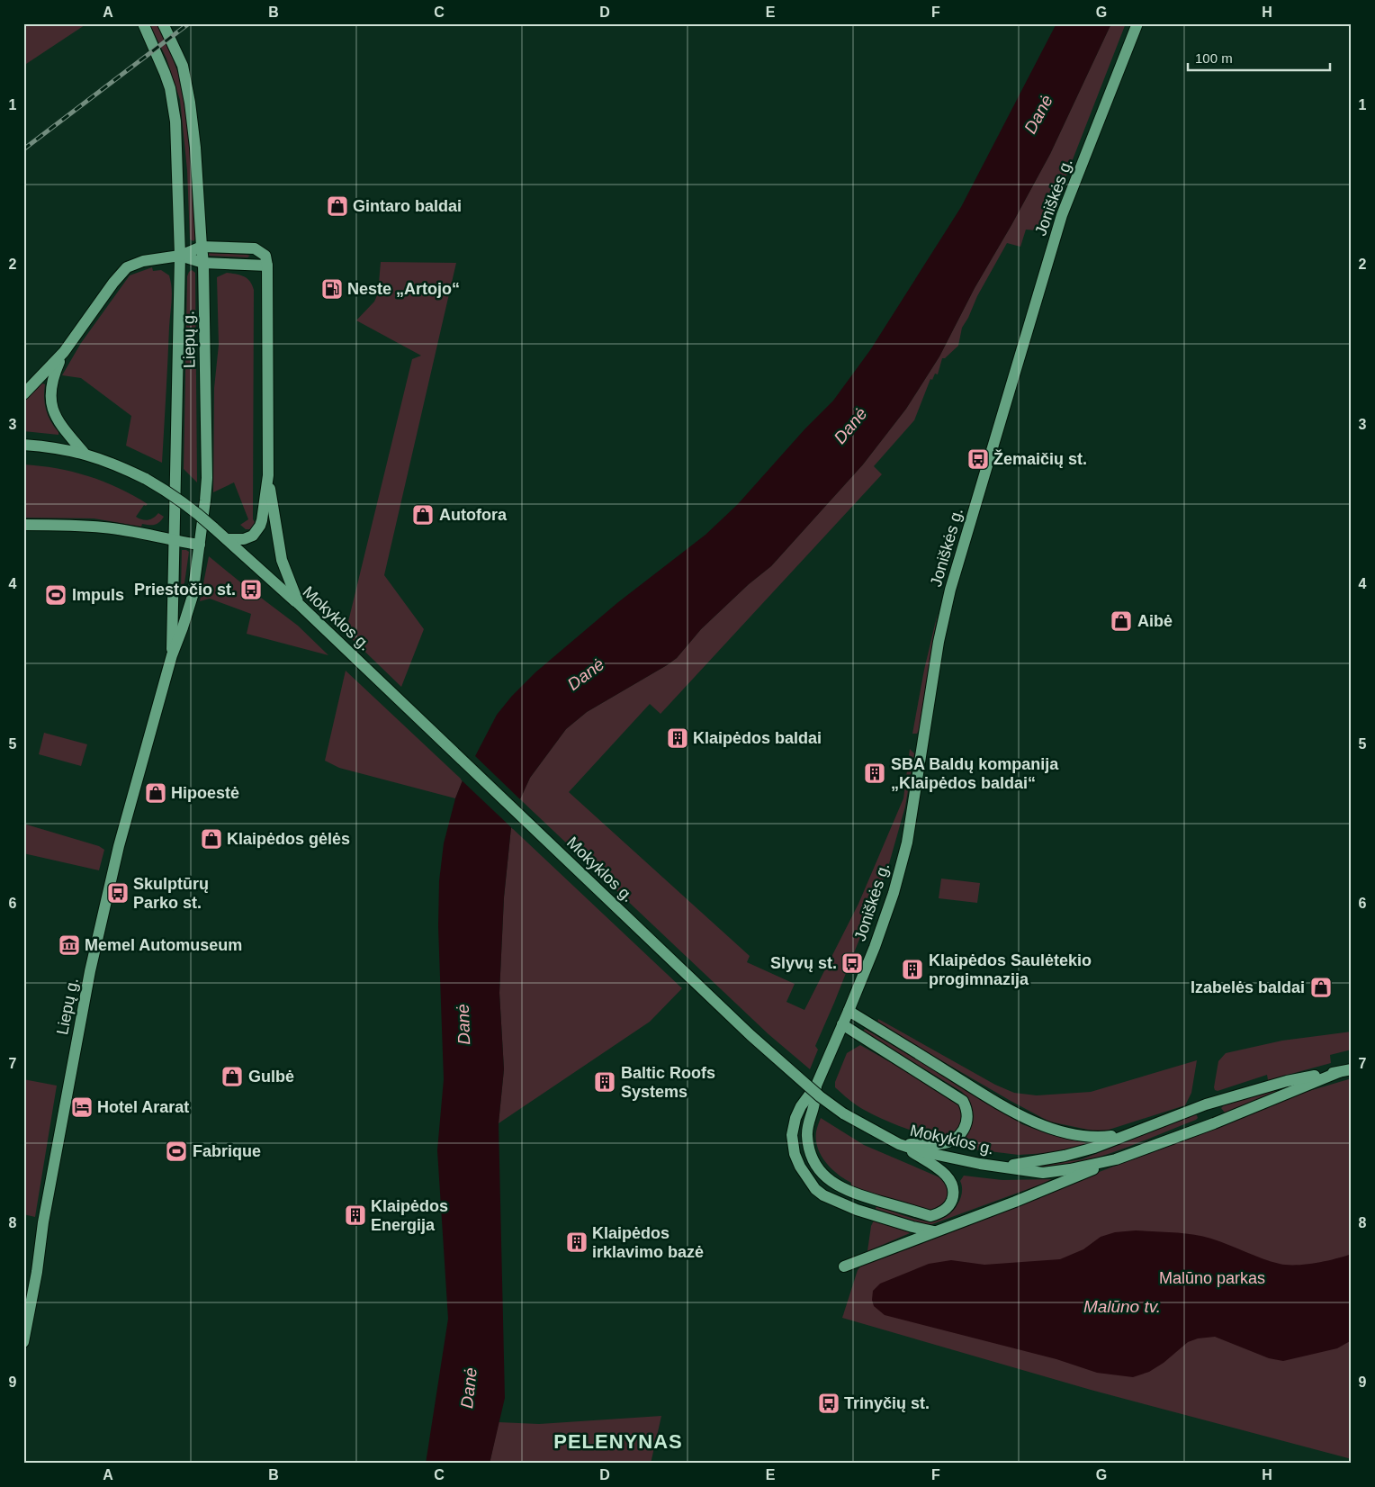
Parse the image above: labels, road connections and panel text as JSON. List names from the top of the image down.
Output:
{
  "streets": {
    "main road": ["Joniškės g.", "Liepų g.", "Mokyklos g."]
  },
  "crossings": [
    ["Joniškės g.", "Mokyklos g."]
  ],
  "districts": ["PELENYNAS"],
  "water": ["Danė", "Malūno tv."],
  "parks": ["Malūno parkas"],
  "places": {
    "shop": [
      "Gintaro baldai",
      "Autofora",
      "Aibė",
      "Hipoestė",
      "Klaipėdos gėlės",
      "Izabelės baldai",
      "Gulbė"
    ],
    "fuel station": ["Neste „Artojo“"],
    "bus stop": [
      "Žemaičių st.",
      "Priestočio st.",
      "Skulptūrų Parko st.",
      "Slyvų st.",
      "Trinyčių st."
    ],
    "sports": ["Impuls", "Fabrique"],
    "building": [
      "Klaipėdos baldai",
      "SBA Baldų kompanija „Klaipėdos baldai“",
      "Klaipėdos Saulėtekio progimnazija",
      "Baltic Roofs Systems",
      "Klaipėdos Energija",
      "Klaipėdos irklavimo bazė"
    ],
    "museum": ["Memel Automuseum"],
    "hotel": ["Hotel Ararat"]
  },
  "scale_bar": "100 m",
  "grid": {
    "columns": [
      "A",
      "B",
      "C",
      "D",
      "E",
      "F",
      "G",
      "H"
    ],
    "rows": [
      "1",
      "2",
      "3",
      "4",
      "5",
      "6",
      "7",
      "8",
      "9"
    ]
  }
}
